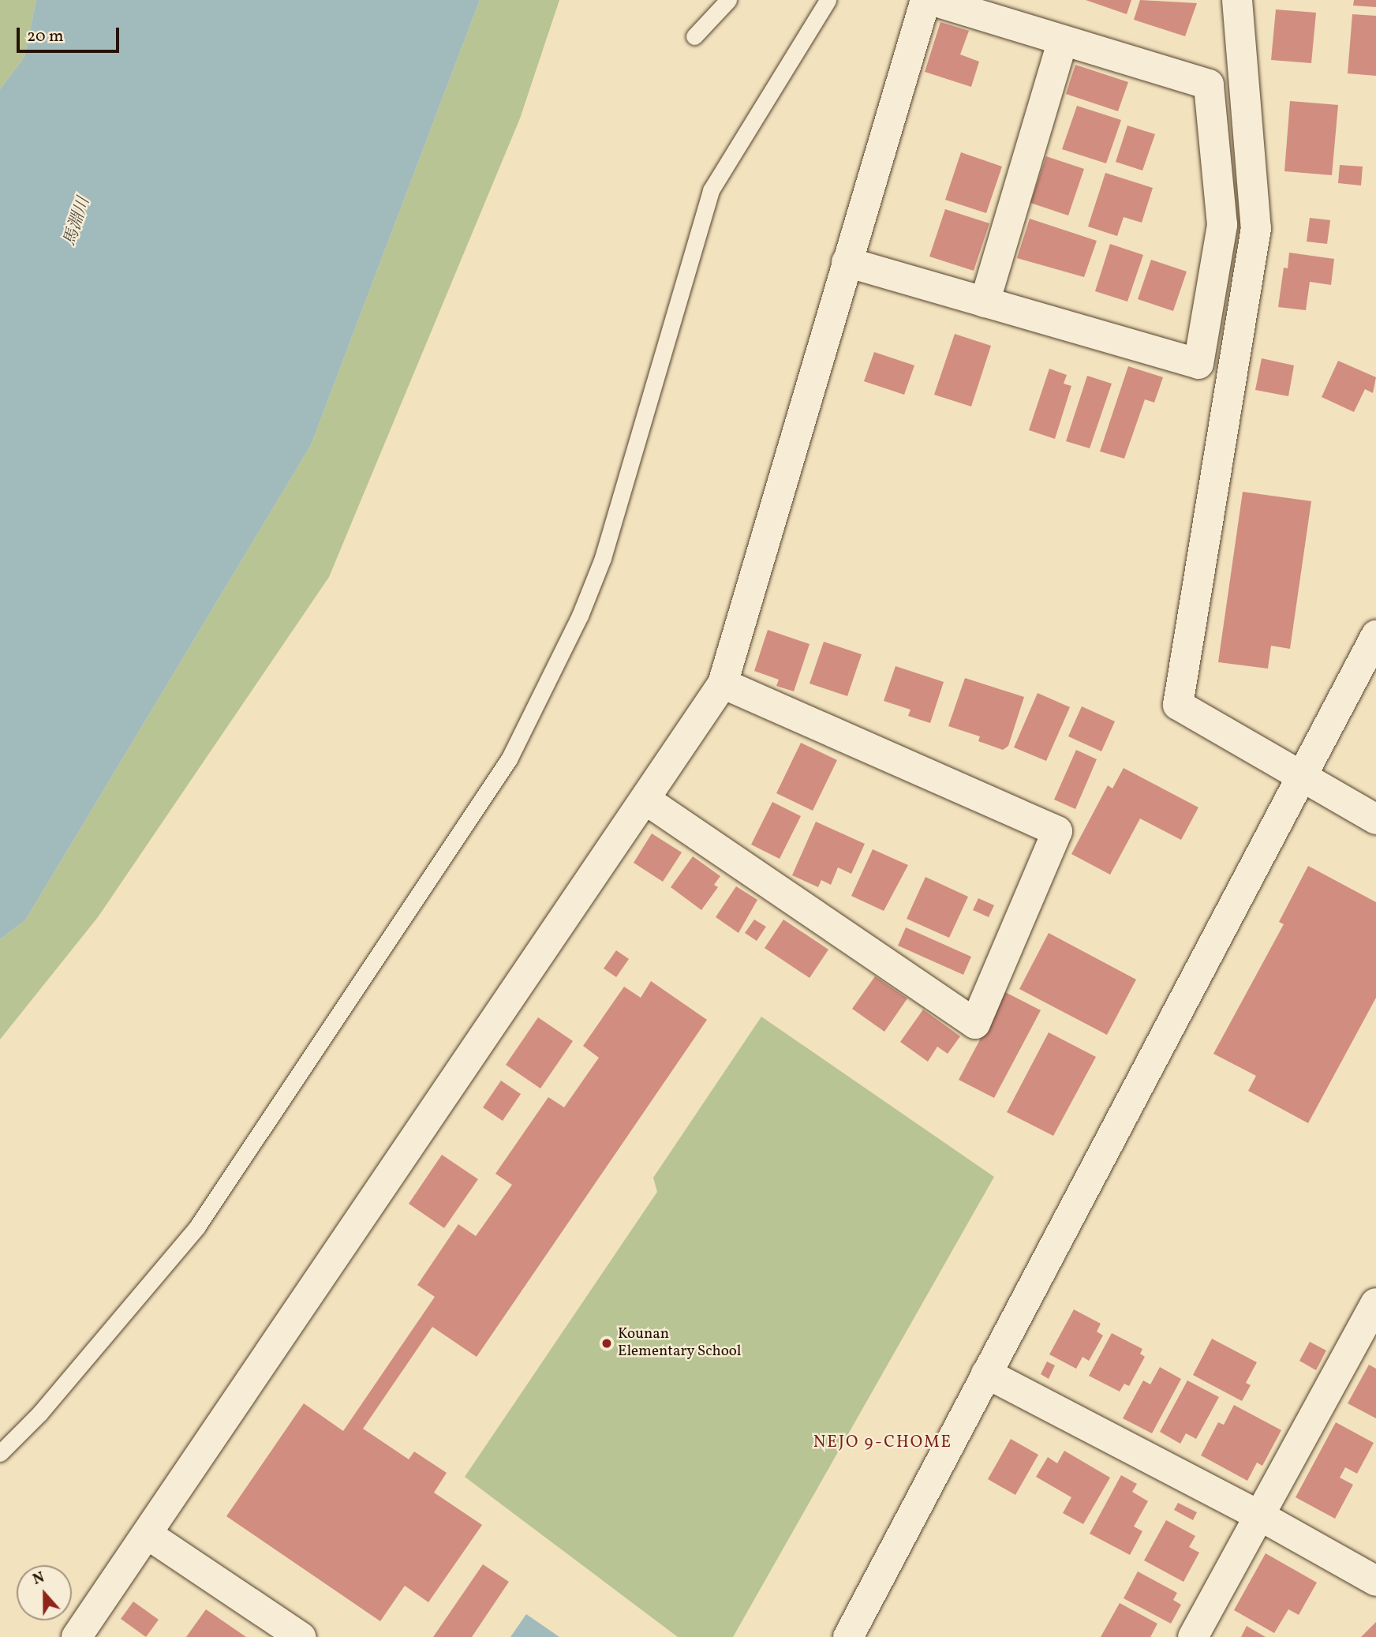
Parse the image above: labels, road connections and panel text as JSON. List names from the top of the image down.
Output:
{
  "districts": ["NEJO 9-CHOME"],
  "water": ["馬淵川"],
  "places": ["Kounan Elementary School"],
  "scale_bar": "20 m",
  "north": "top"
}
